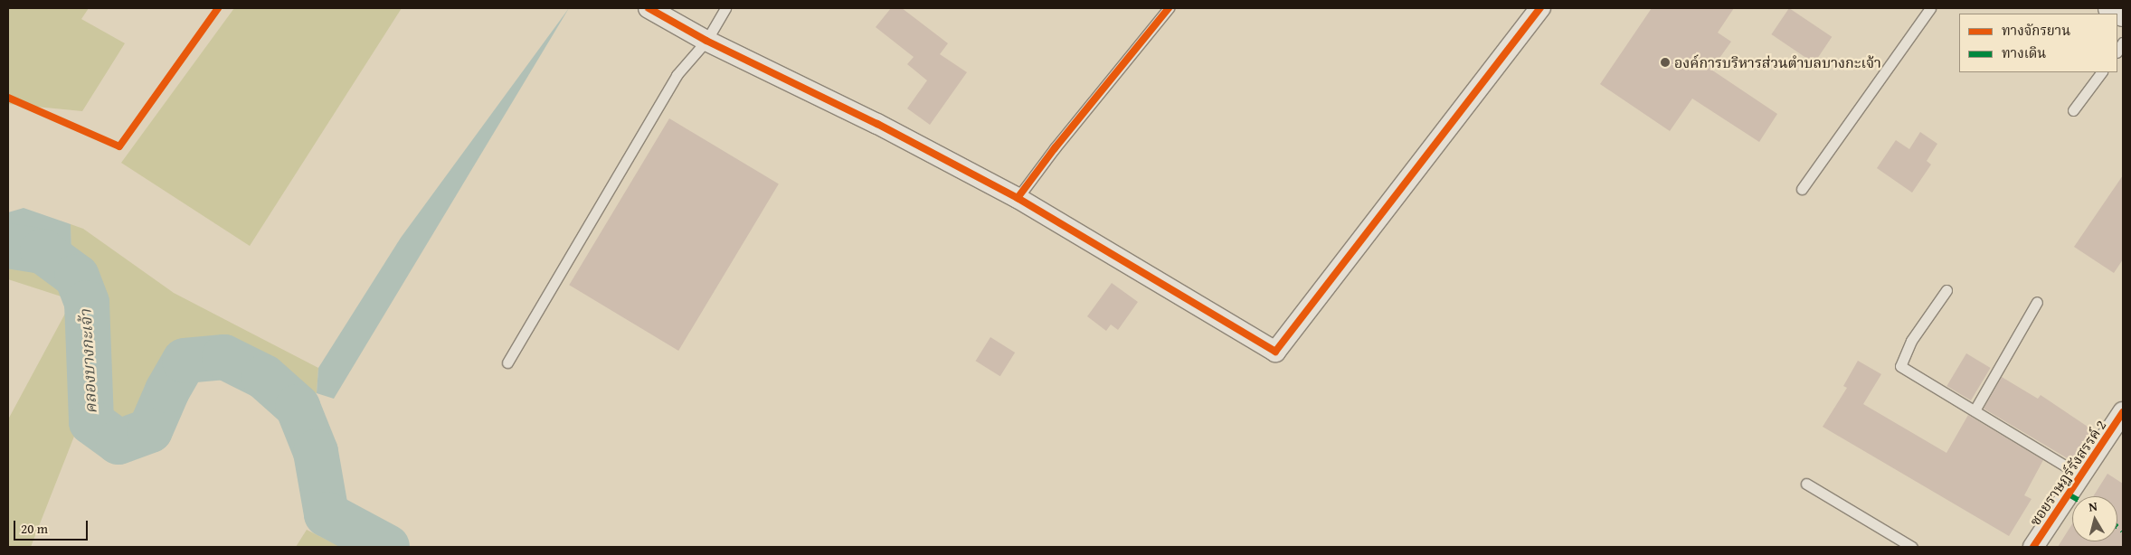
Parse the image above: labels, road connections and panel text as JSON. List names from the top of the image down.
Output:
{
  "streets": {
    "street": ["ซอยราษฎร์รังสรรค์ 2"]
  },
  "water": ["คลองบางกะเจ้า"],
  "places": ["องค์การบริหารส่วนตำบลบางกะเจ้า"],
  "legend": ["ทางจักรยาน", "ทางเดิน"],
  "scale_bar": "20 m",
  "north": "top"
}
